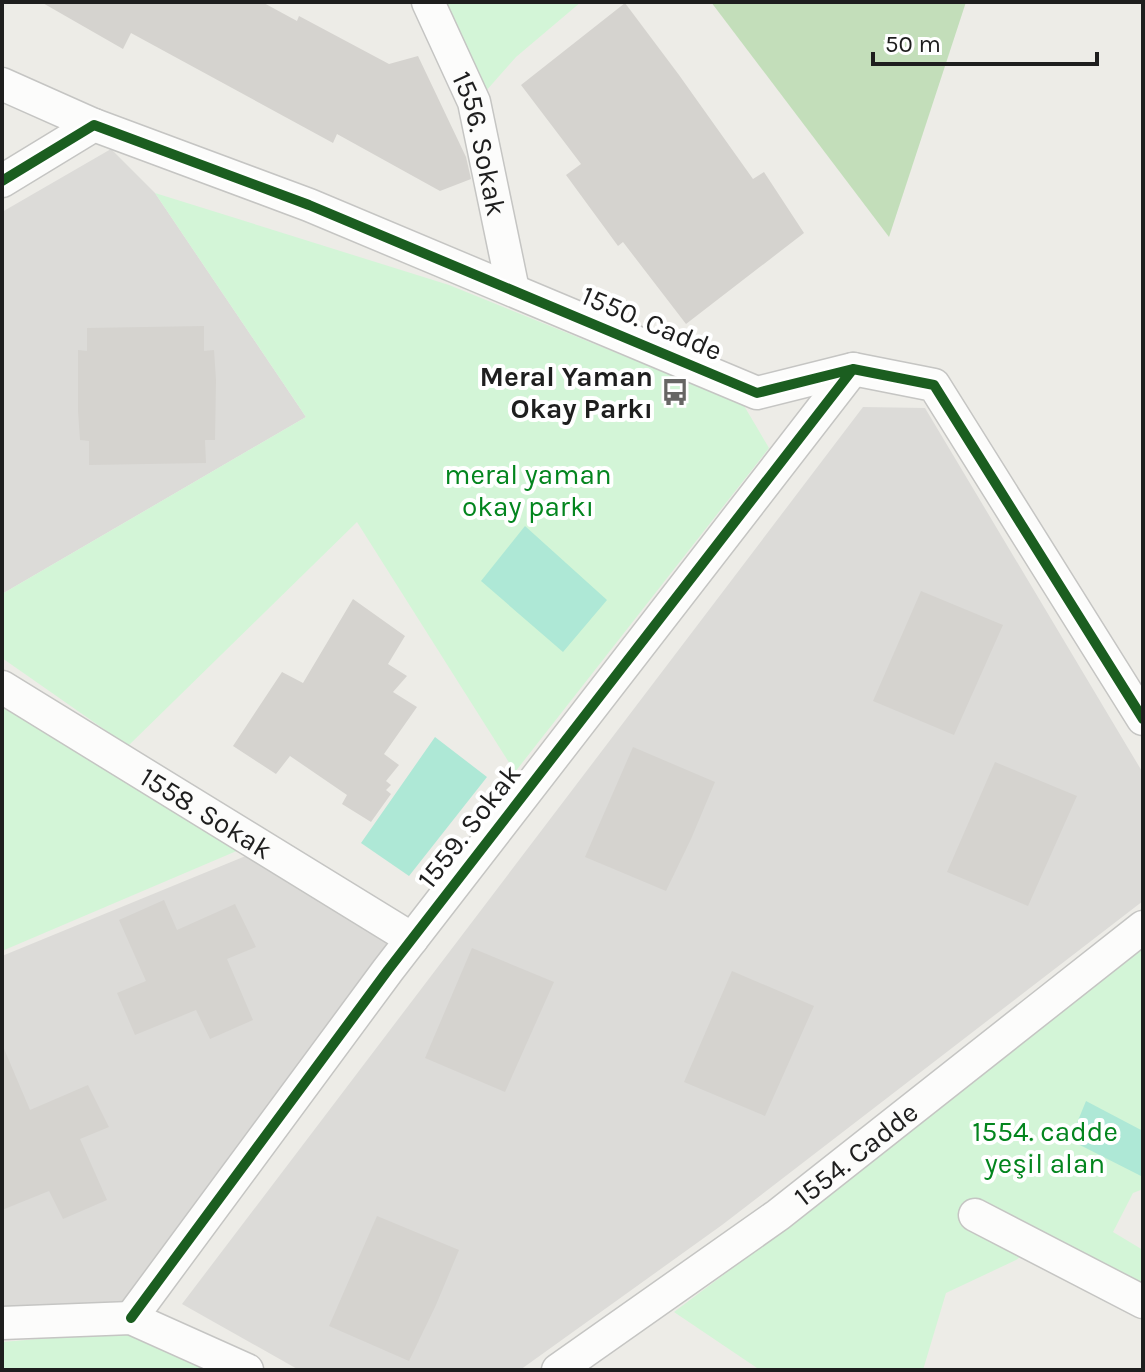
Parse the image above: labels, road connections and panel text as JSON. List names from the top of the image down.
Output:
{
  "streets": {
    "street": [
      "1556. Sokak",
      "1550. Cadde",
      "1558. Sokak",
      "1559. Sokak",
      "1554. Cadde"
    ]
  },
  "crossings": [
    ["1556. Sokak", "1550. Cadde"],
    ["1550. Cadde", "1559. Sokak"],
    ["1558. Sokak", "1559. Sokak"]
  ],
  "parks": ["meral yaman okay parkı", "1554. cadde yeşil alan"],
  "places": {
    "bus stop": ["Meral Yaman Okay Parkı"]
  },
  "scale_bar": "50 m"
}
